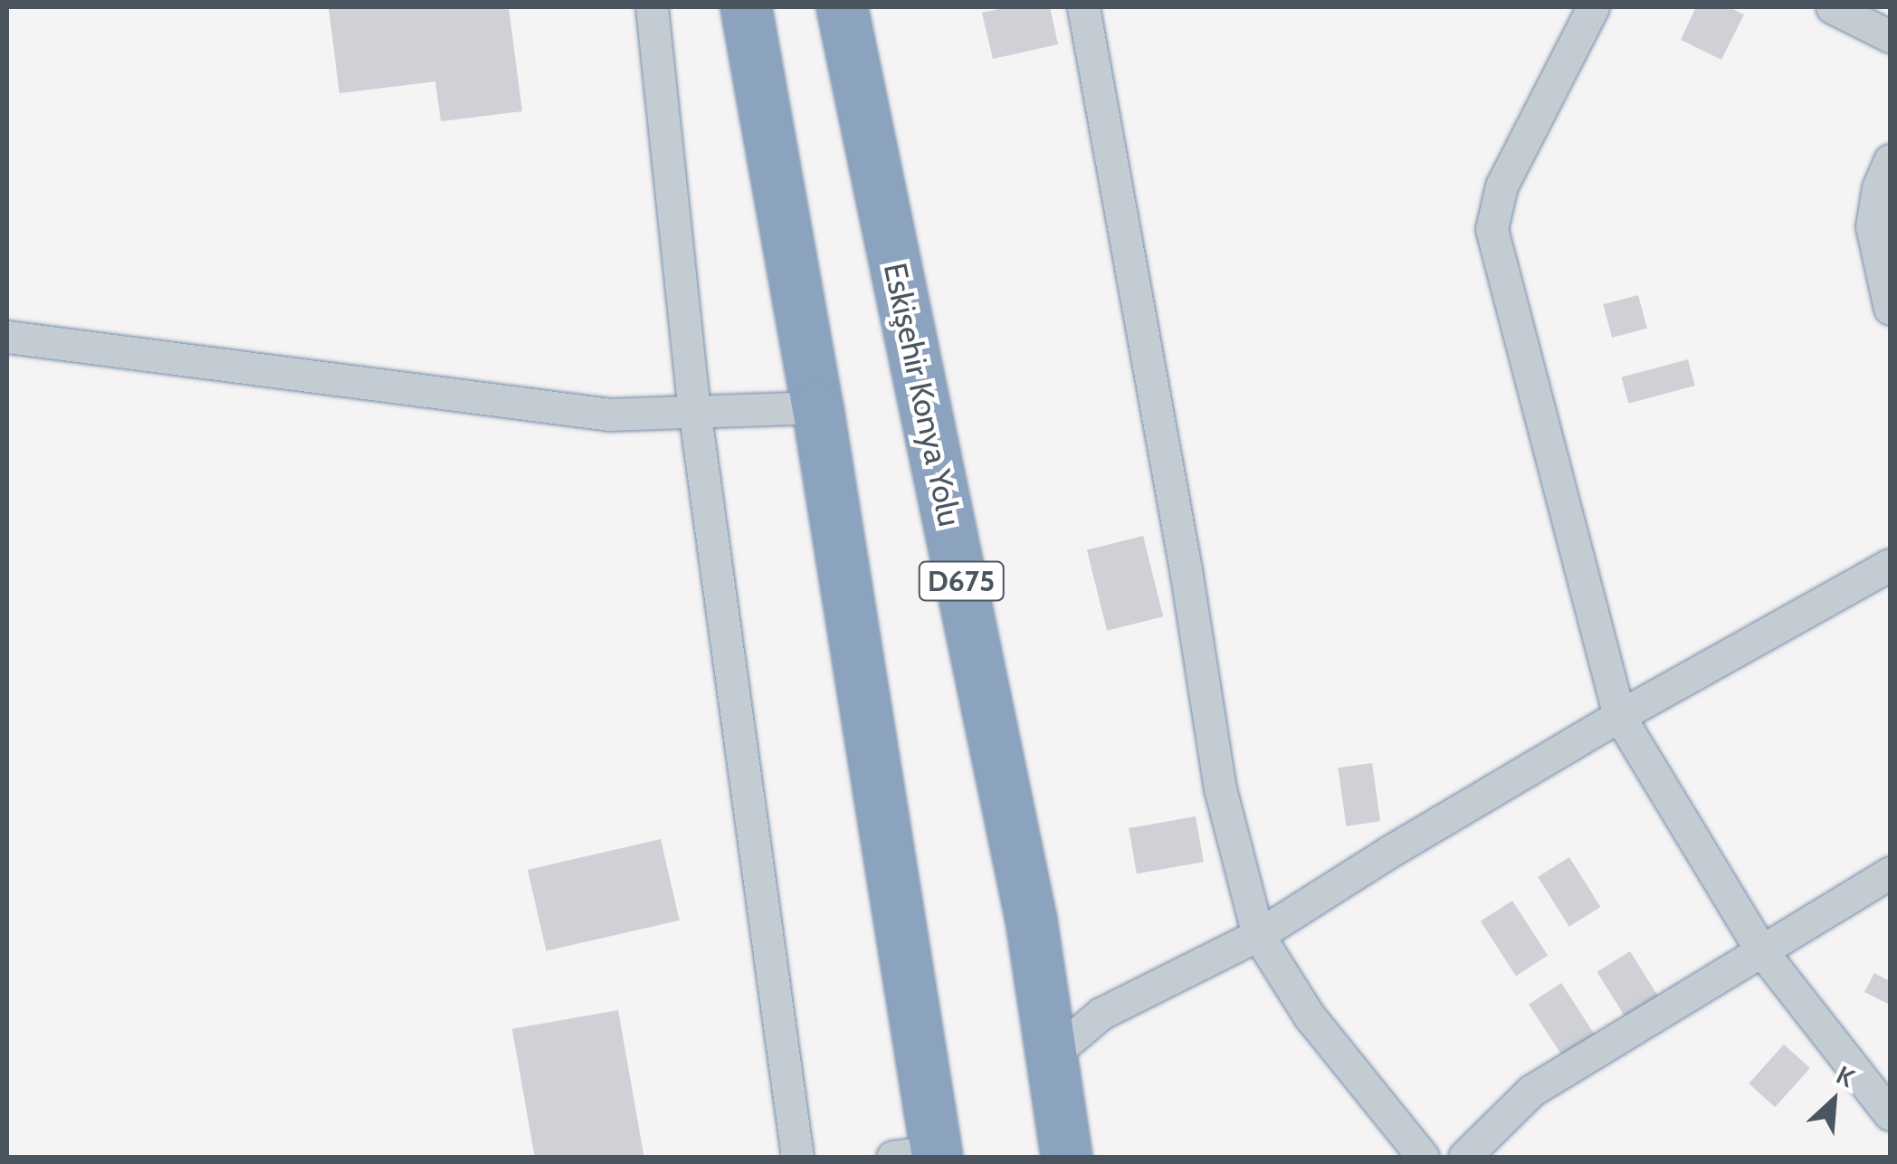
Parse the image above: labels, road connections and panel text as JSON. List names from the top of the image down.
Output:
{
  "streets": {
    "highway": ["Eskişehir Konya Yolu", "D675"]
  },
  "north": "top right"
}
